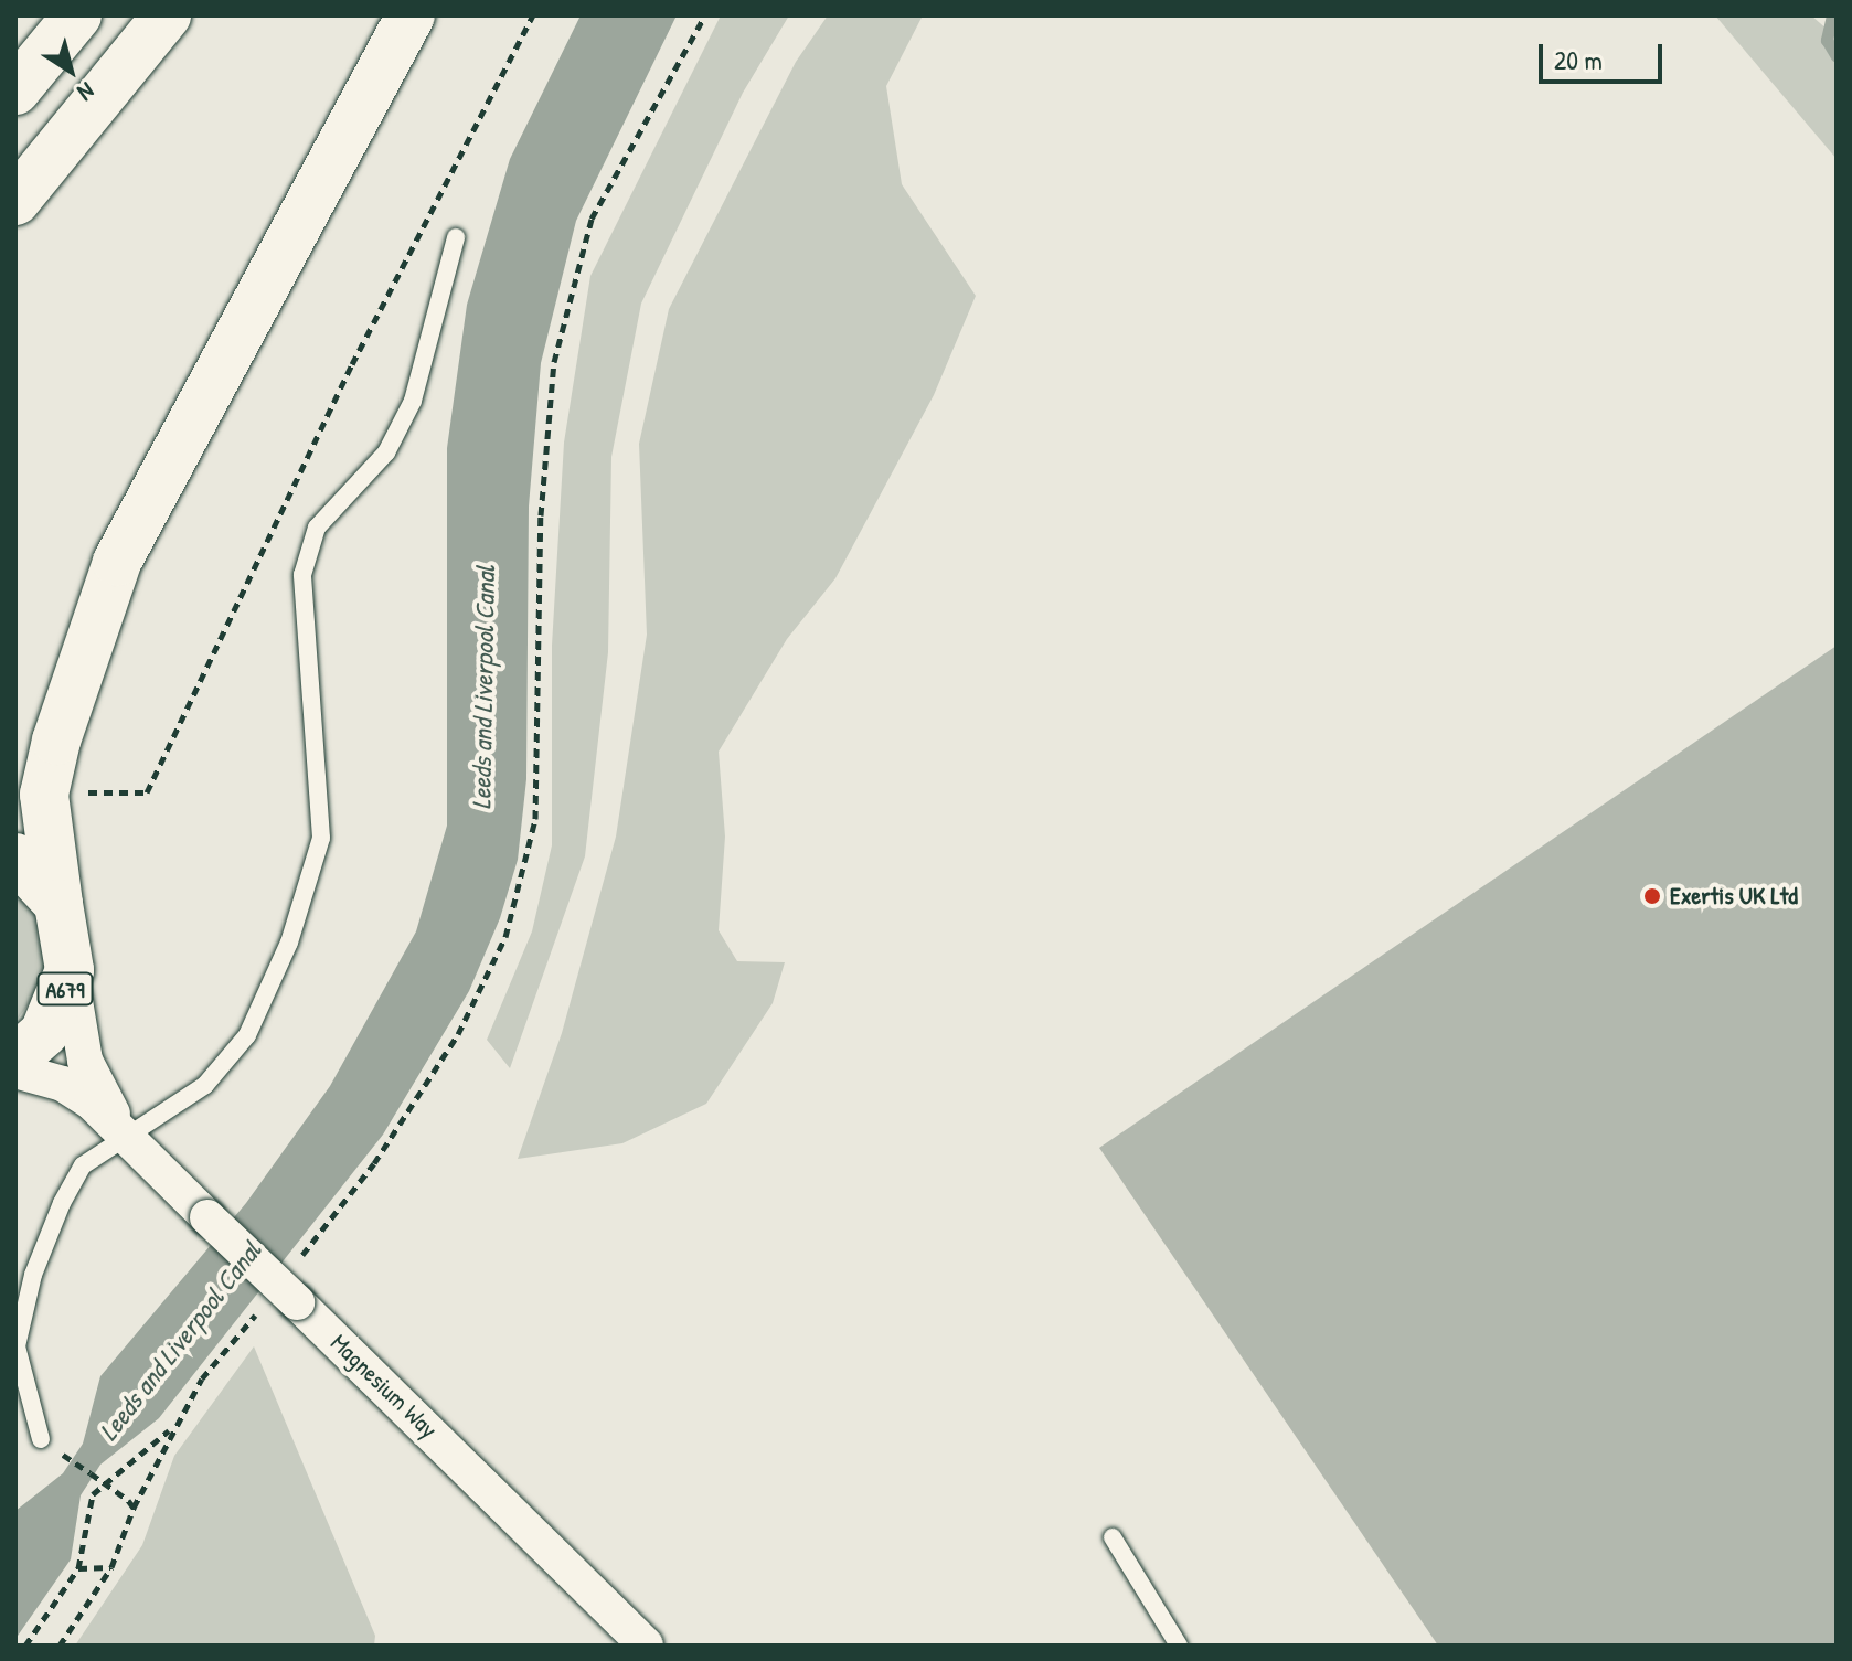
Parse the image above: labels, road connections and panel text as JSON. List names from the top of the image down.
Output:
{
  "streets": {
    "highway": ["A679"],
    "street": ["Magnesium Way"]
  },
  "crossings": [
    ["A679", "Magnesium Way"]
  ],
  "water": ["Leeds and Liverpool Canal"],
  "places": ["Exertis UK Ltd"],
  "scale_bar": "20 m",
  "north": "bottom right"
}
